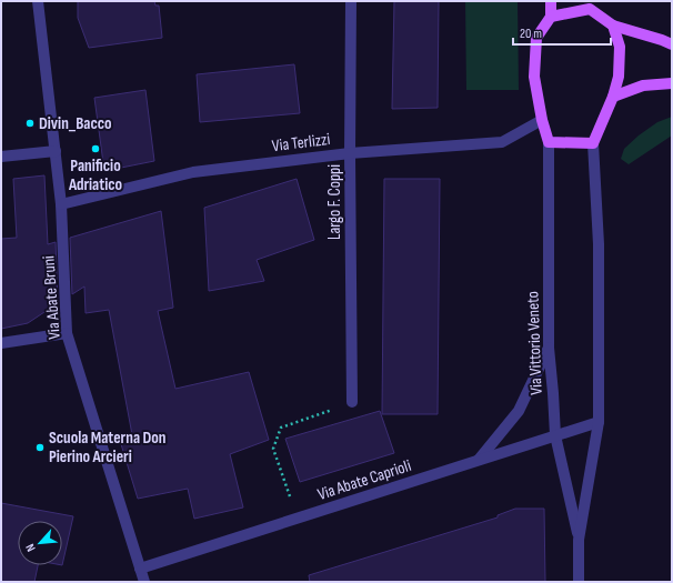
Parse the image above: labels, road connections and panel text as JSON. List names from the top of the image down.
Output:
{
  "streets": {
    "street": [
      "Via Terlizzi",
      "Largo F. Coppi",
      "Via Abate Bruni",
      "Via Vittorio Veneto",
      "Via Abate Caprioli"
    ]
  },
  "crossings": [
    ["Via Terlizzi", "Largo F. Coppi"],
    ["Via Terlizzi", "Via Abate Bruni"],
    ["Via Abate Bruni", "Via Abate Caprioli"],
    ["Via Vittorio Veneto", "Via Abate Caprioli"]
  ],
  "places": ["Divin_Bacco", "Panificio Adriatico", "Scuola Materna Don Pierino Arcieri"],
  "scale_bar": "20 m",
  "north": "bottom left"
}
